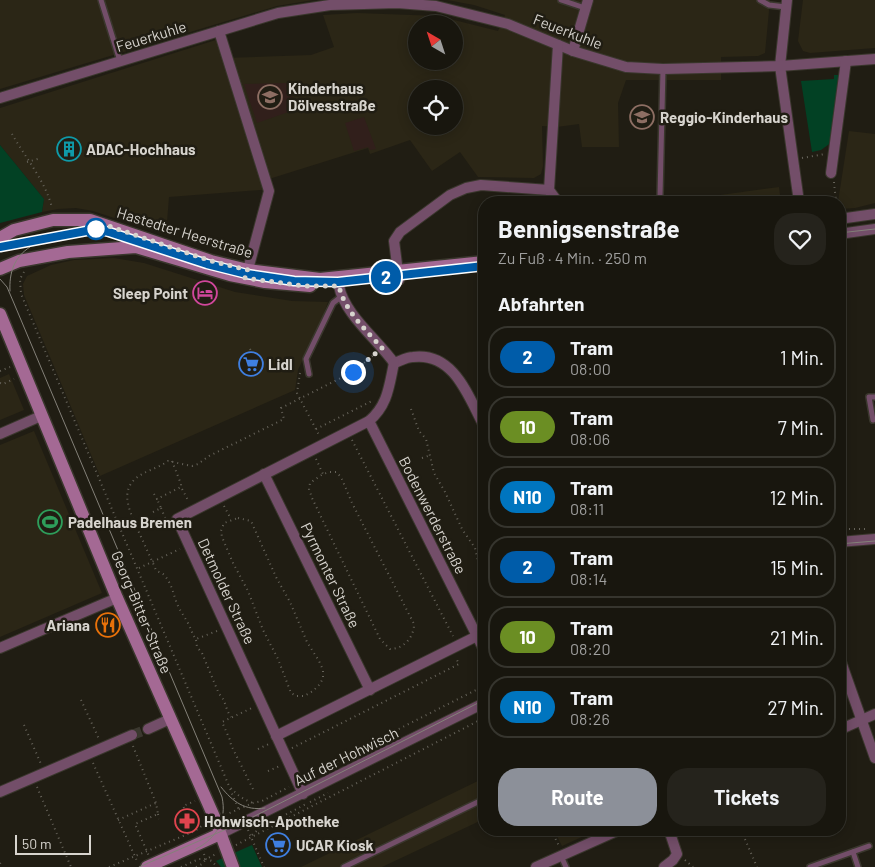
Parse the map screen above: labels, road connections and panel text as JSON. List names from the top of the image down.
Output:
{
  "streets": {
    "street": [
      "Feuerkuhle",
      "Hastedter Heerstraße",
      "Bodenwerderstraße",
      "Pyrmonter Straße",
      "Detmolder Straße",
      "Georg-Bitter-Straße",
      "Auf der Hohwisch"
    ]
  },
  "crossings": [
    ["Bodenwerderstraße", "Detmolder Straße"],
    ["Pyrmonter Straße", "Detmolder Straße"],
    ["Detmolder Straße", "Auf der Hohwisch"],
    ["Georg-Bitter-Straße", "Auf der Hohwisch"]
  ],
  "places": {
    "school or university": ["Kinderhaus Dölvesstraße", "Reggio-Kinderhaus"],
    "building": ["ADAC-Hochhaus"],
    "hotel": ["Sleep Point"],
    "supermarket": ["Lidl", "UCAR Kiosk"],
    "sports": ["Padelhaus Bremen"],
    "restaurant": ["Ariana"],
    "pharmacy": ["Hohwisch-Apotheke"]
  },
  "lines": ["tram line 2"],
  "scale_bar": "50 m",
  "north": "top left",
  "page": {
    "on_map": "2",
    "heading": [
      ["Bennigsenstraße", "Zu Fuß · 4 Min. · 250 m"],
      "Abfahrten"
    ],
    "list": [
      {
        "mark": "2",
        "name": "Tram",
        "note": "08:00",
        "value": "1 Min."
      },
      {
        "mark": "10",
        "name": "Tram",
        "note": "08:06",
        "value": "7 Min."
      },
      {
        "mark": "N10",
        "name": "Tram",
        "note": "08:11",
        "value": "12 Min."
      },
      {
        "mark": "2",
        "name": "Tram",
        "note": "08:14",
        "value": "15 Min."
      },
      {
        "mark": "10",
        "name": "Tram",
        "note": "08:20",
        "value": "21 Min."
      },
      {
        "mark": "N10",
        "name": "Tram",
        "note": "08:26",
        "value": "27 Min."
      }
    ],
    "buttons": ["Route", "Tickets"],
    "scale": "50 m"
  }
}
